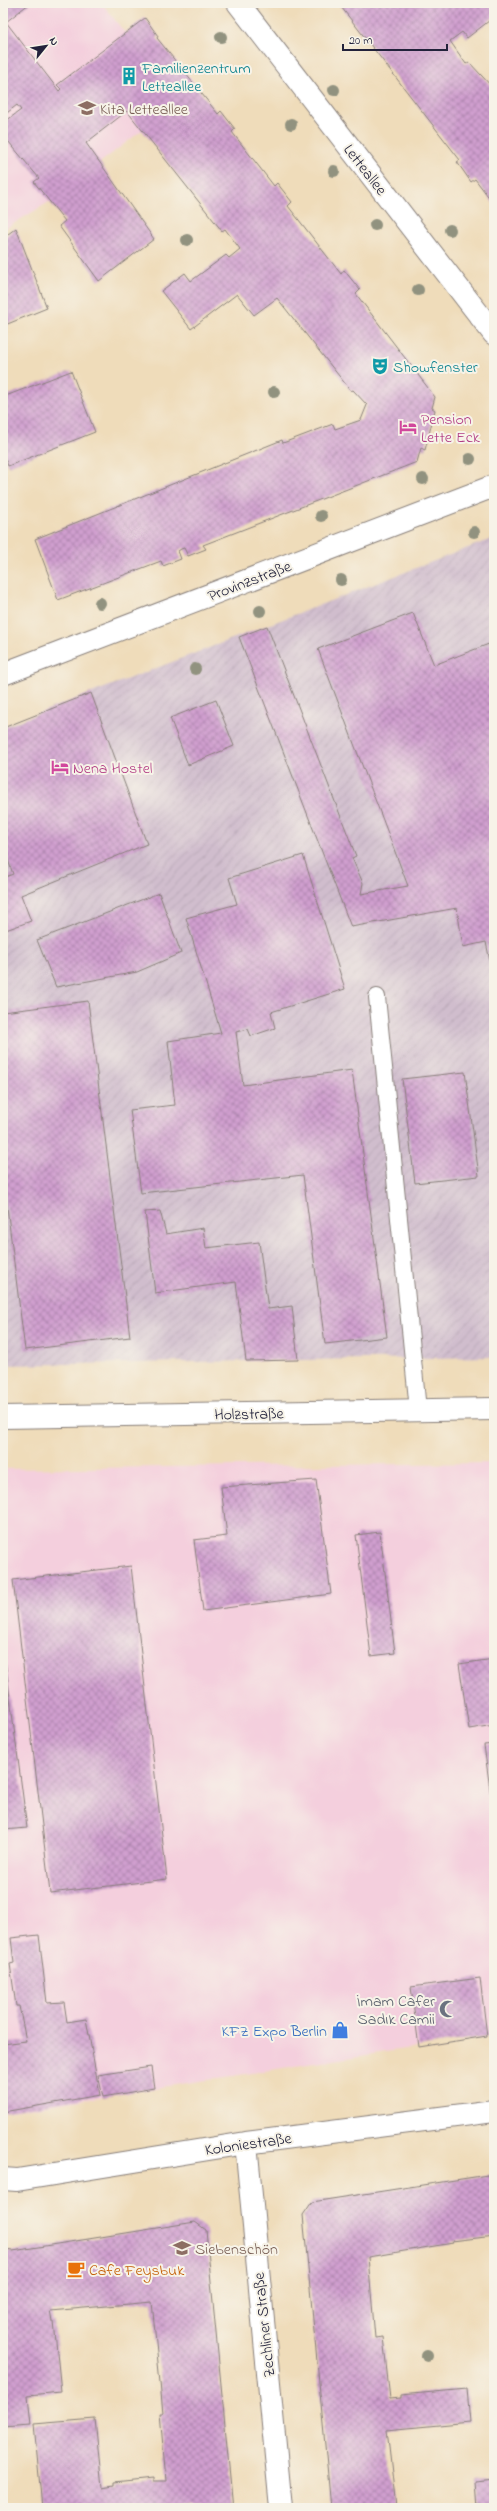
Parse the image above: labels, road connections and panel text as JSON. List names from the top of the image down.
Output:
{
  "streets": {
    "street": [
      "Letteallee",
      "Provinzstraße",
      "Holzstraße",
      "Koloniestraße",
      "Zechliner Straße"
    ]
  },
  "crossings": [
    ["Koloniestraße", "Zechliner Straße"]
  ],
  "places": {
    "building": ["Familienzentrum Letteallee"],
    "school or university": ["Kita Letteallee", "Siebenschön"],
    "theatre": ["Showfenster"],
    "hotel": ["Pension Lette Eck", "Nena Hostel"],
    "mosque": ["İmam Cafer Sadık Camii"],
    "shop": ["KFZ Expo Berlin"],
    "cafe": ["Cafe Feysbuk"]
  },
  "scale_bar": "20 m",
  "north": "top right"
}
